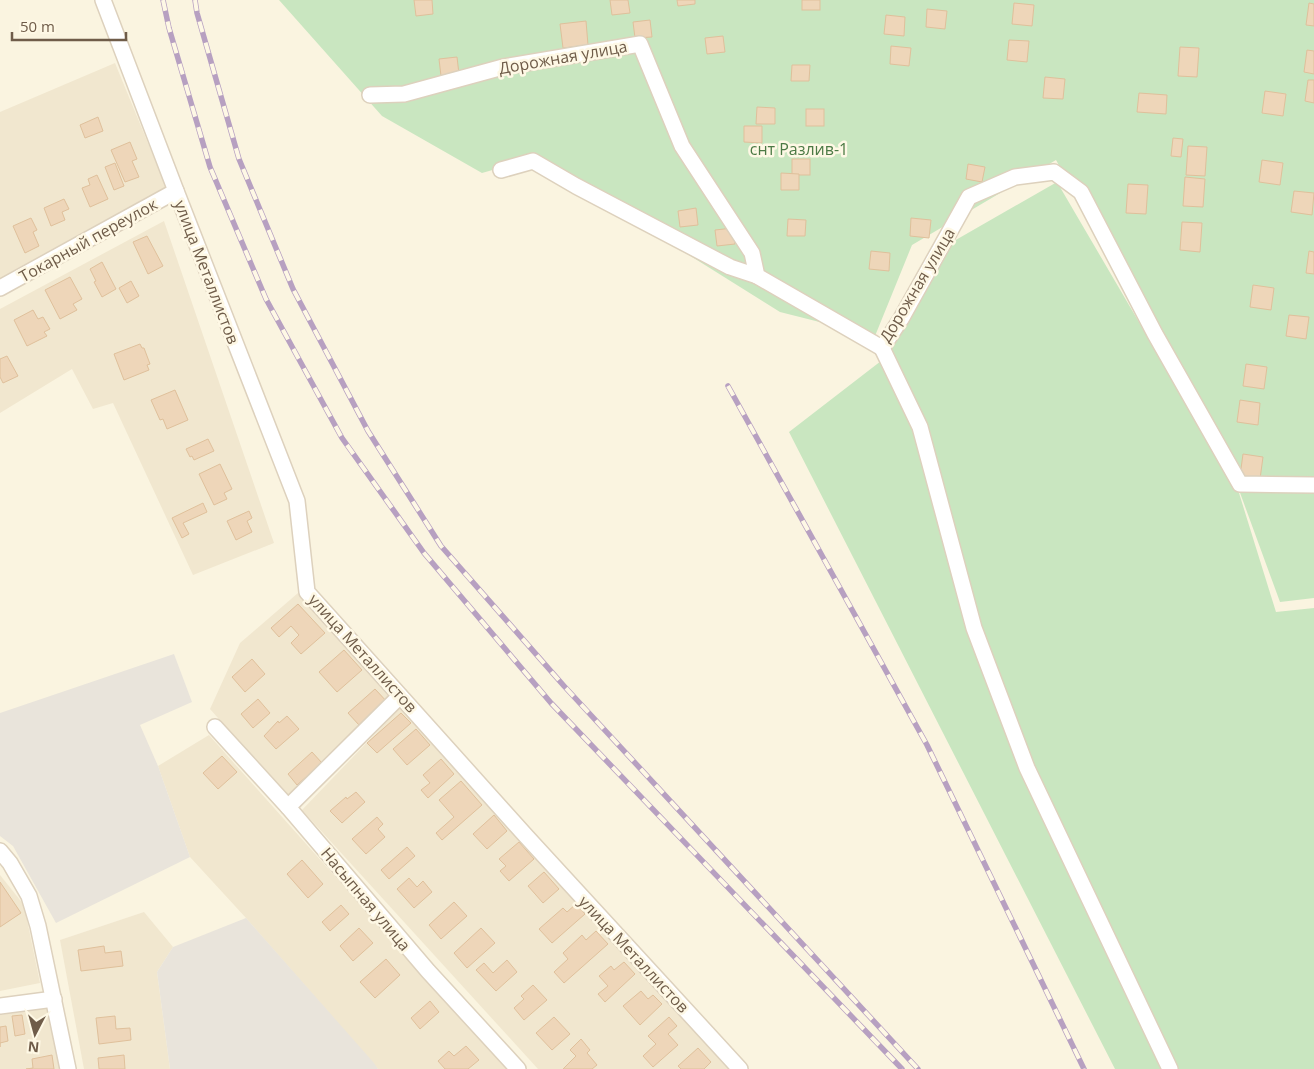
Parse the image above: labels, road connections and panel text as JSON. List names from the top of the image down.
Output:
{
  "streets": {
    "street": [
      "Дорожная улица",
      "Токарный переулок",
      "улица Металлистов",
      "Насыпная улица"
    ]
  },
  "crossings": [
    ["Токарный переулок", "улица Металлистов"]
  ],
  "parks": ["снт Разлив-1"],
  "scale_bar": "50 m",
  "north": "bottom"
}
